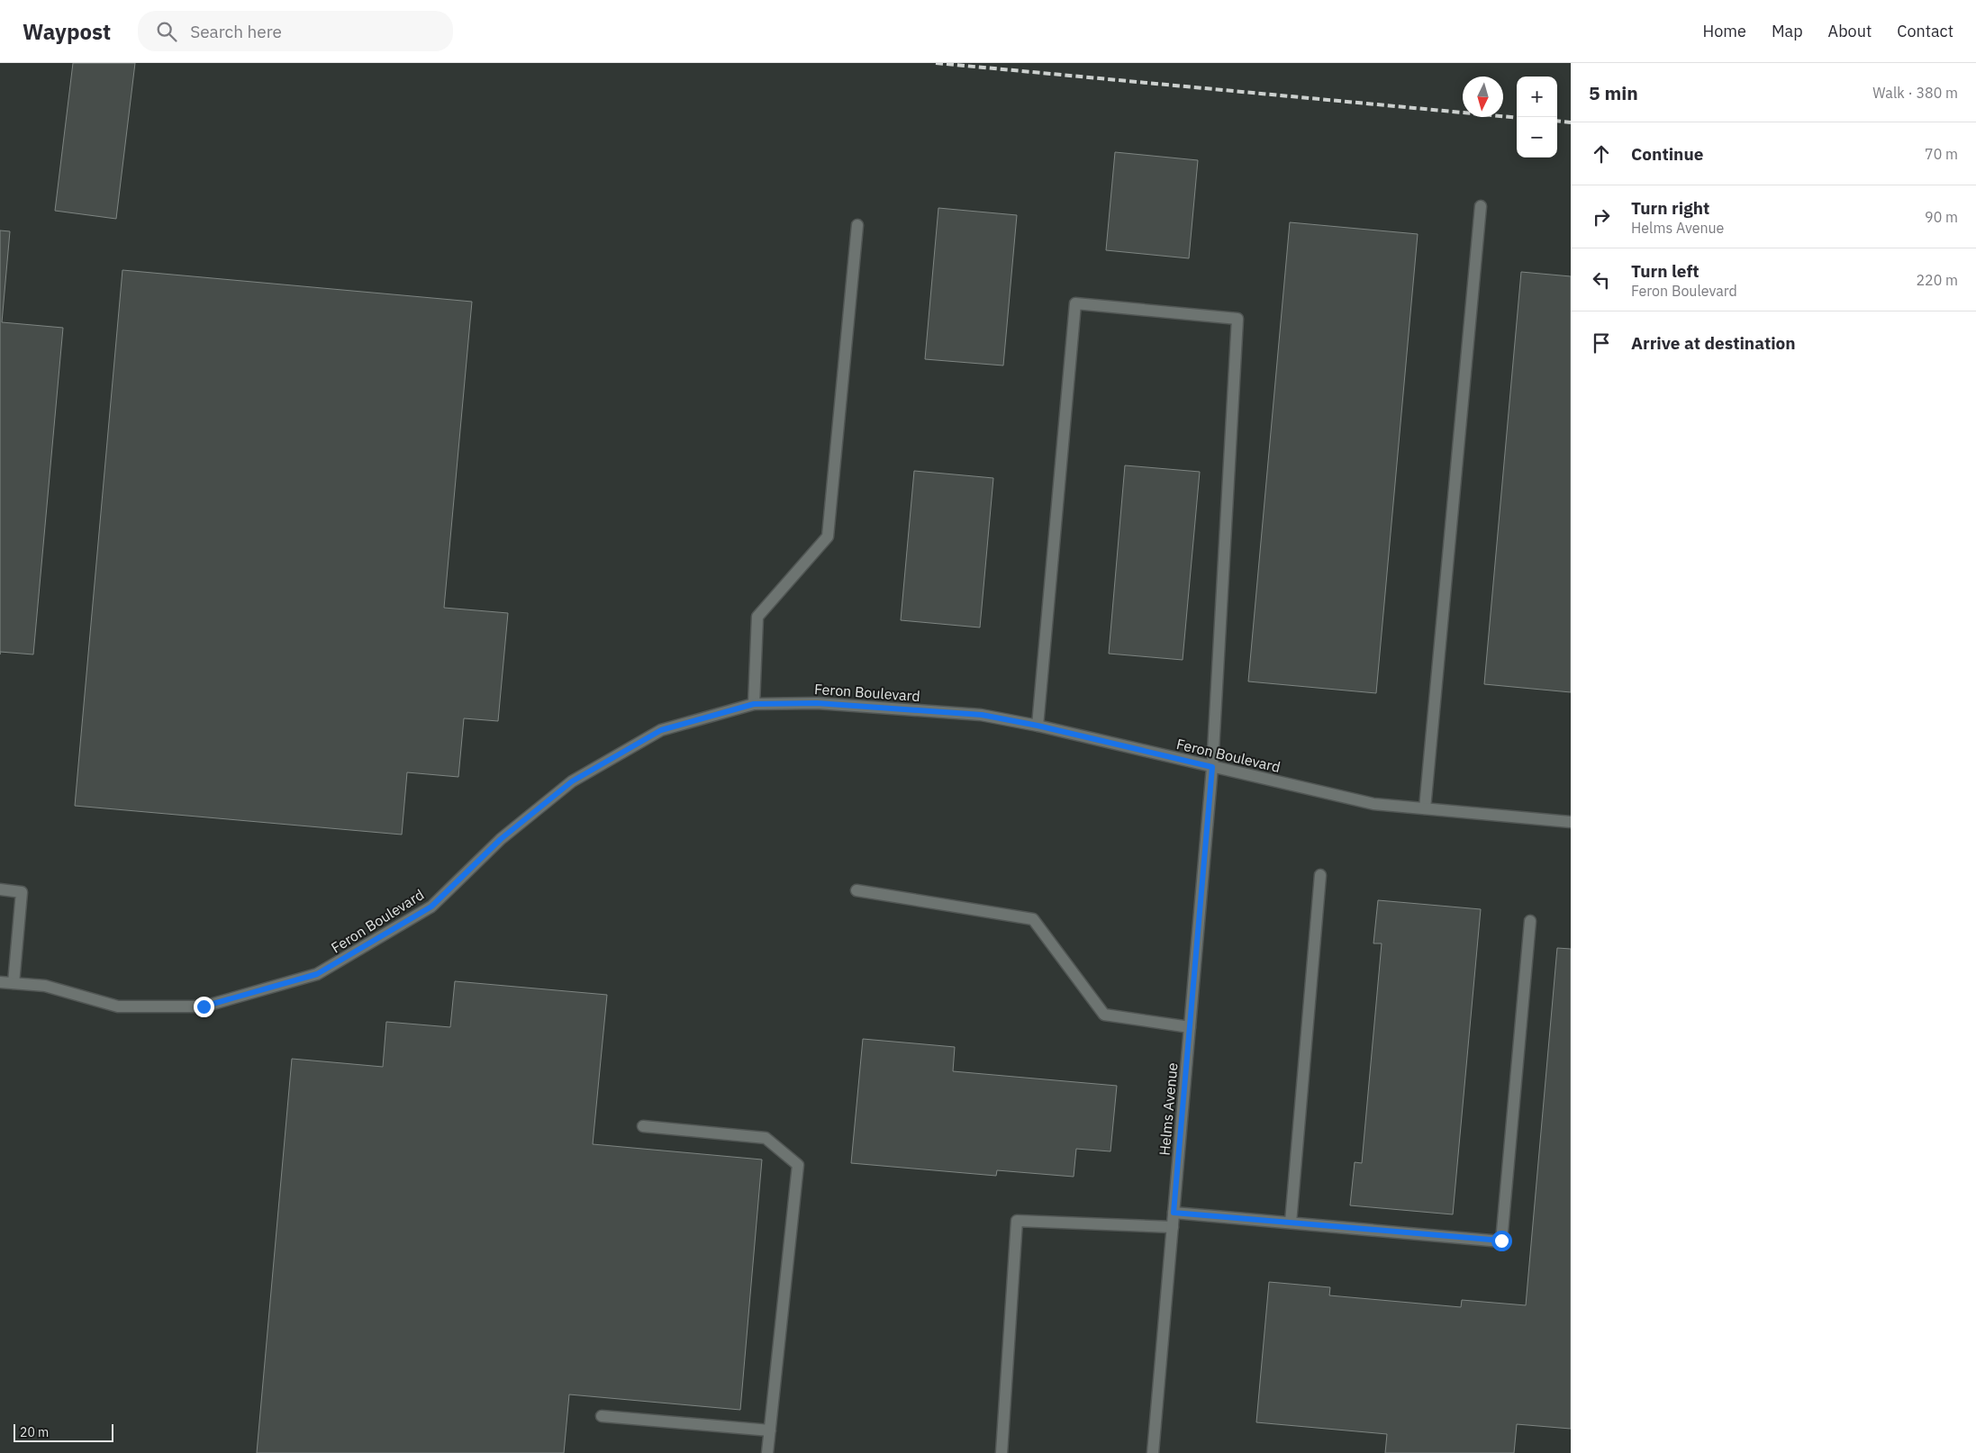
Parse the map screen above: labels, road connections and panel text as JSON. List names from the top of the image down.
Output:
{
  "streets": {
    "street": ["Feron Boulevard", "Helms Avenue"]
  },
  "crossings": [
    ["Feron Boulevard", "Helms Avenue"]
  ],
  "scale_bar": "20 m",
  "north": "bottom",
  "page": {
    "header": "Waypost",
    "search": "Search here",
    "nav": [
      "Home",
      "Map",
      "About",
      "Contact"
    ],
    "heading": ["5 min", "Walk · 380 m"],
    "map_buttons": ["+", "−"],
    "list": [
      ["Continue", "70 m"],
      ["Turn right", "Helms Avenue", "90 m"],
      ["Turn left", "Feron Boulevard", "220 m"],
      "Arrive at destination"
    ],
    "scale": "20 m"
  }
}
